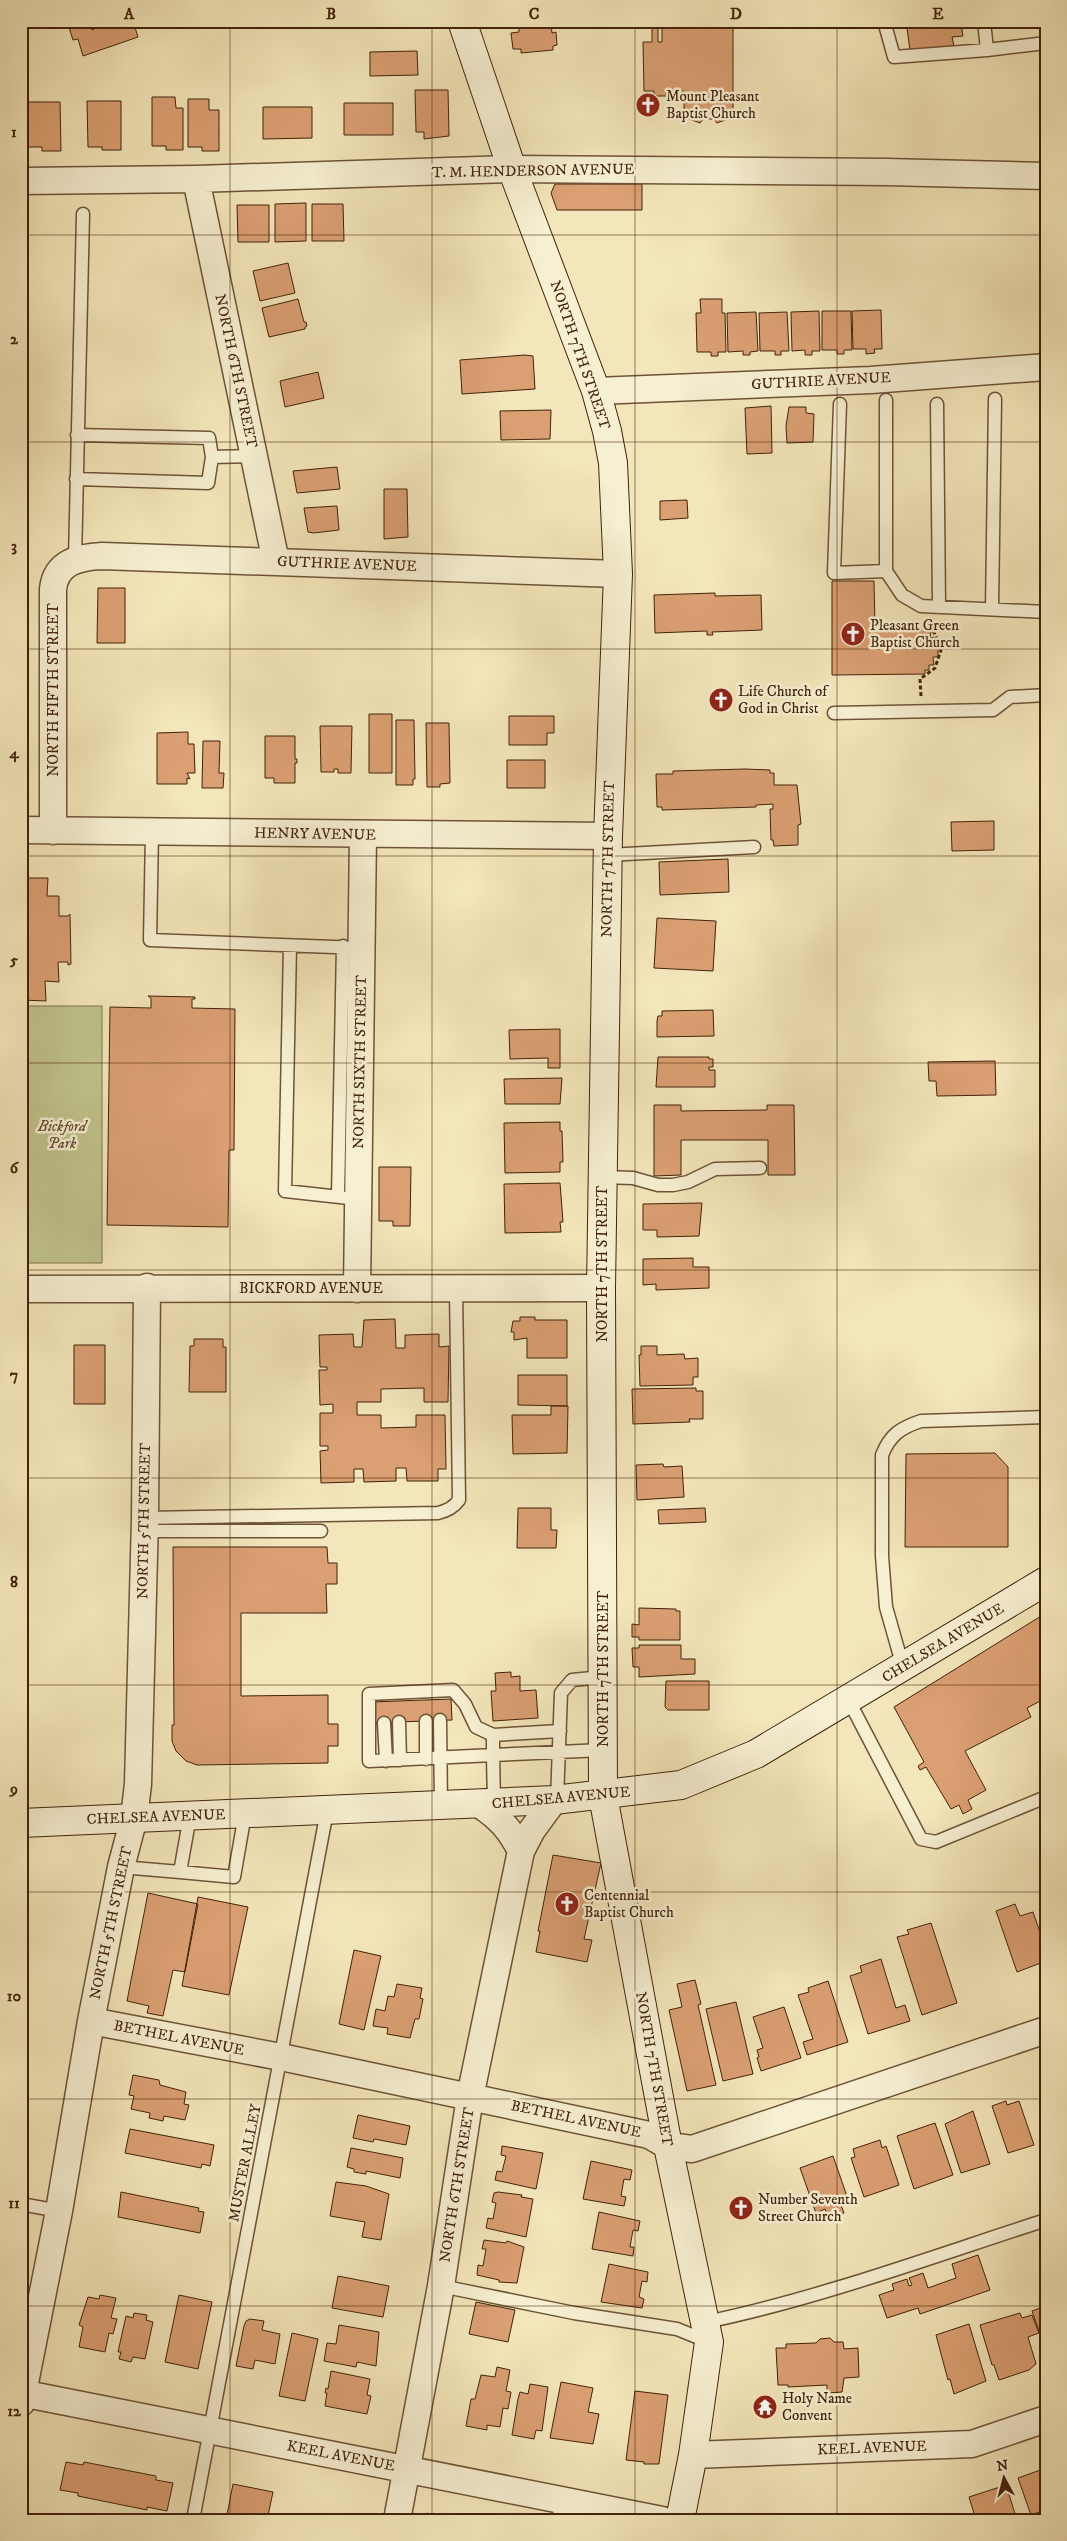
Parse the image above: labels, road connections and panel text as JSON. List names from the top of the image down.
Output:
{
  "streets": {
    "street": [
      "T. M. HENDERSON AVENUE",
      "NORTH 7TH STREET",
      "NORTH 6TH STREET",
      "GUTHRIE AVENUE",
      "NORTH FIFTH STREET",
      "HENRY AVENUE",
      "NORTH SIXTH STREET",
      "BICKFORD AVENUE",
      "NORTH 5TH STREET",
      "CHELSEA AVENUE",
      "BETHEL AVENUE",
      "KEEL AVENUE"
    ],
    "lane": ["MUSTER ALLEY"]
  },
  "crossings": [
    ["T. M. HENDERSON AVENUE", "NORTH 7TH STREET"],
    ["T. M. HENDERSON AVENUE", "NORTH 6TH STREET"],
    ["NORTH 7TH STREET", "GUTHRIE AVENUE"],
    ["NORTH 7TH STREET", "HENRY AVENUE"],
    ["NORTH 7TH STREET", "BICKFORD AVENUE"],
    ["NORTH 7TH STREET", "CHELSEA AVENUE"],
    ["NORTH 7TH STREET", "BETHEL AVENUE"],
    ["NORTH 7TH STREET", "KEEL AVENUE"],
    ["NORTH 6TH STREET", "GUTHRIE AVENUE"],
    ["NORTH 6TH STREET", "CHELSEA AVENUE"],
    ["NORTH 6TH STREET", "BETHEL AVENUE"],
    ["NORTH 6TH STREET", "KEEL AVENUE"],
    ["GUTHRIE AVENUE", "NORTH FIFTH STREET"],
    ["NORTH FIFTH STREET", "HENRY AVENUE"],
    ["HENRY AVENUE", "NORTH SIXTH STREET"],
    ["NORTH SIXTH STREET", "BICKFORD AVENUE"],
    ["BICKFORD AVENUE", "NORTH 5TH STREET"],
    ["NORTH 5TH STREET", "CHELSEA AVENUE"],
    ["NORTH 5TH STREET", "BETHEL AVENUE"],
    ["NORTH 5TH STREET", "KEEL AVENUE"],
    ["CHELSEA AVENUE", "MUSTER ALLEY"],
    ["BETHEL AVENUE", "MUSTER ALLEY"],
    ["MUSTER ALLEY", "KEEL AVENUE"]
  ],
  "parks": ["Bickford Park"],
  "places": {
    "church": [
      "Mount Pleasant Baptist Church",
      "Pleasant Green Baptist Church",
      "Life Church of God in Christ",
      "Centennial Baptist Church",
      "Number Seventh Street Church"
    ],
    "temple": ["Holy Name Convent"]
  },
  "north": "top",
  "grid": {
    "columns": [
      "A",
      "B",
      "C",
      "D",
      "E"
    ],
    "rows": [
      "1",
      "2",
      "3",
      "4",
      "5",
      "6",
      "7",
      "8",
      "9",
      "10",
      "11",
      "12"
    ]
  }
}
